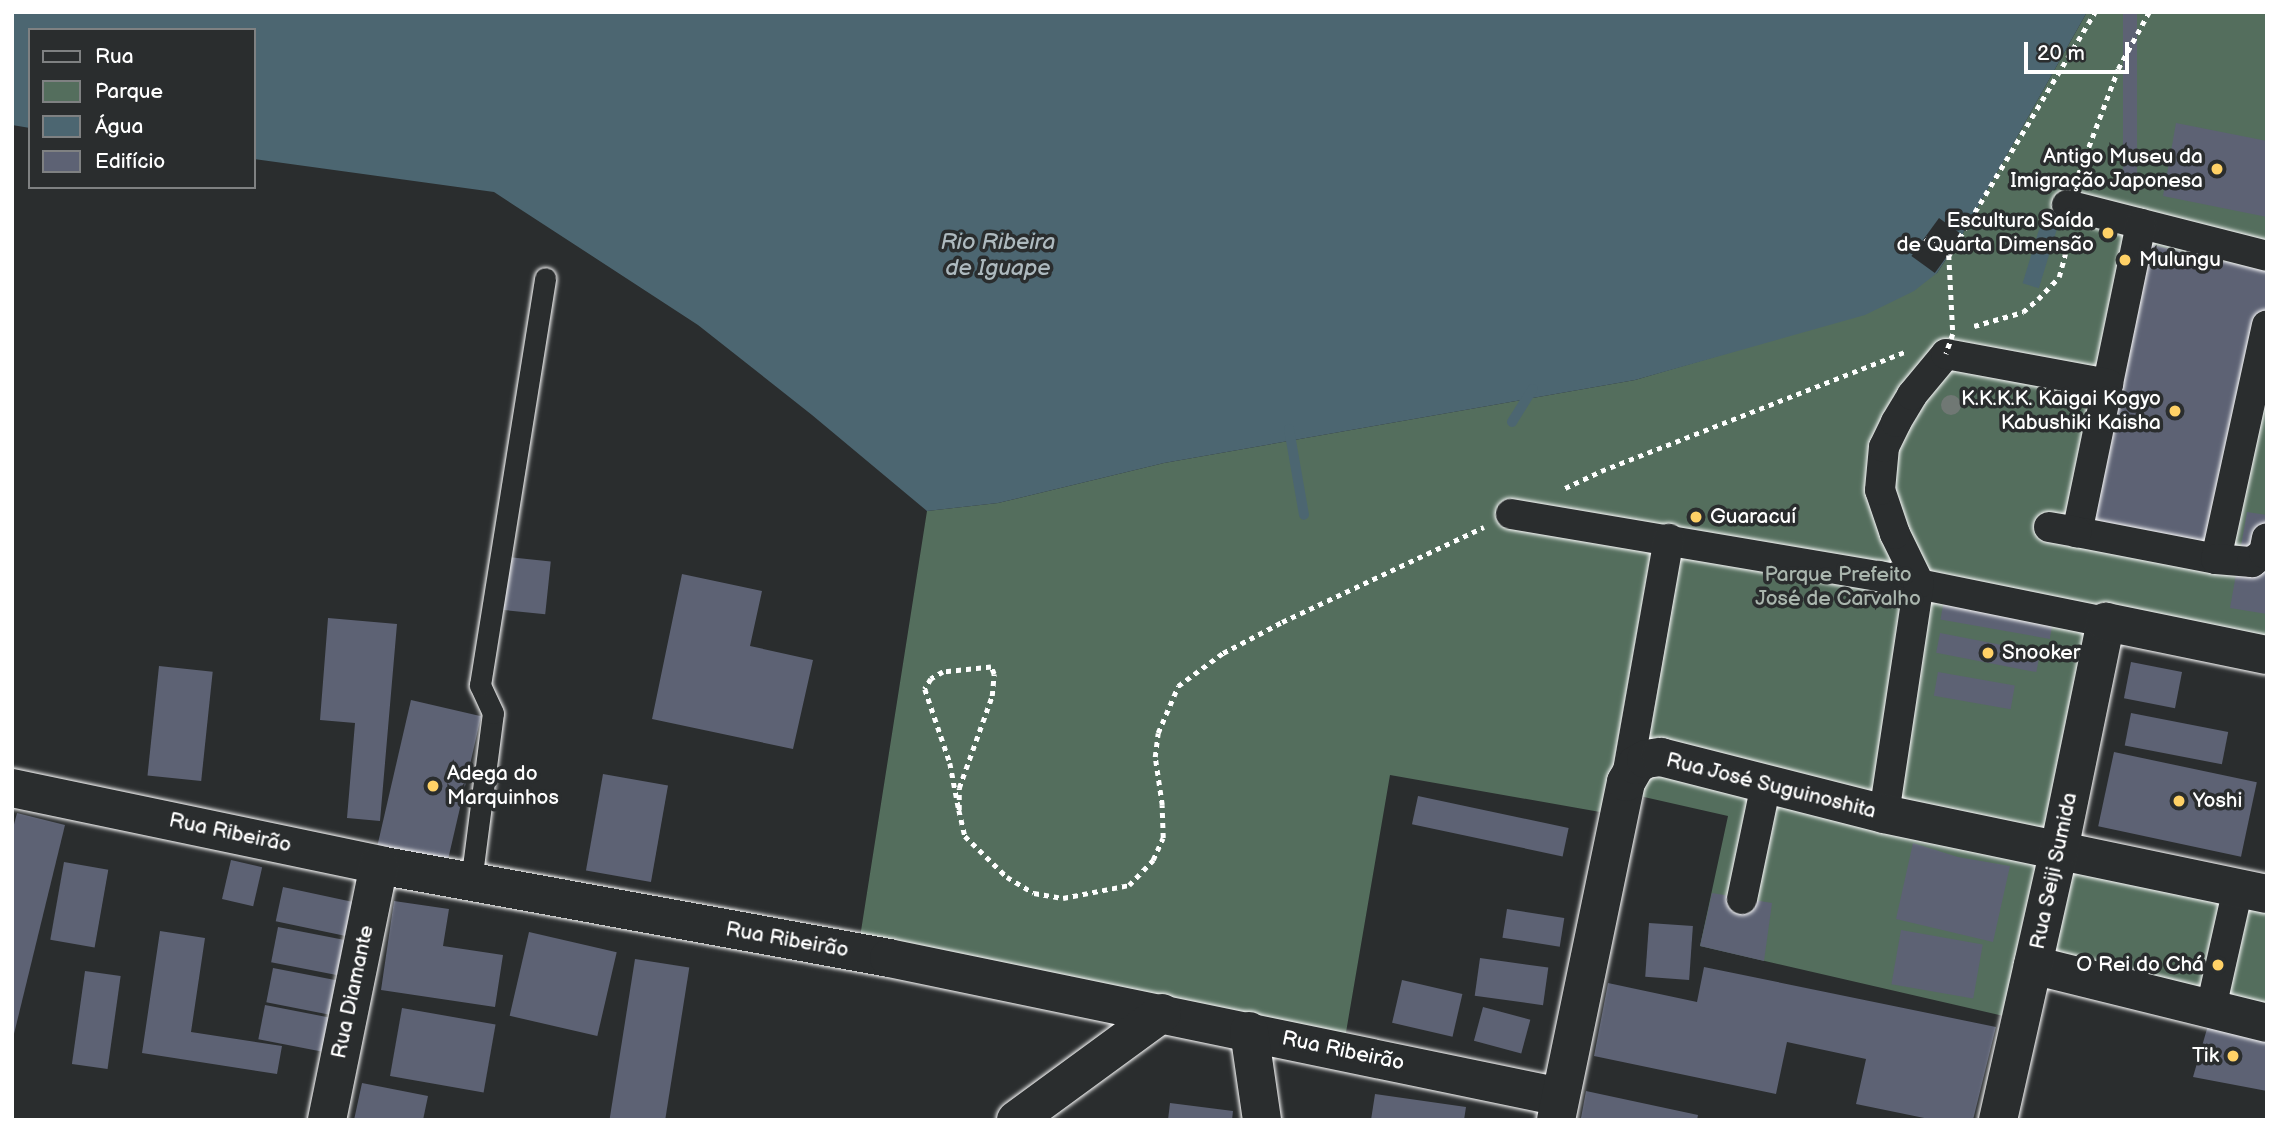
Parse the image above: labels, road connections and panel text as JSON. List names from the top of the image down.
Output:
{
  "streets": {
    "street": [
      "Rua José Suguinoshita",
      "Rua Ribeirão",
      "Rua Seiji Sumida",
      "Rua Diamante"
    ]
  },
  "crossings": [
    ["Rua José Suguinoshita", "Rua Seiji Sumida"],
    ["Rua Ribeirão", "Rua Diamante"]
  ],
  "water": ["Rio Ribeira de Iguape"],
  "parks": ["Parque Prefeito José de Carvalho"],
  "places": [
    "Antigo Museu da Imigração Japonesa",
    "Escultura Saída de Quarta Dimensão",
    "Mulungu",
    "K.K.K.K. Kaigai Kogyo Kabushiki Kaisha",
    "Guaracuí",
    "Snooker",
    "Adega do Marquinhos",
    "Yoshi",
    "O Rei do Chá",
    "Tik"
  ],
  "legend": [
    "Rua",
    "Parque",
    "Água",
    "Edifício"
  ],
  "scale_bar": "20 m"
}
